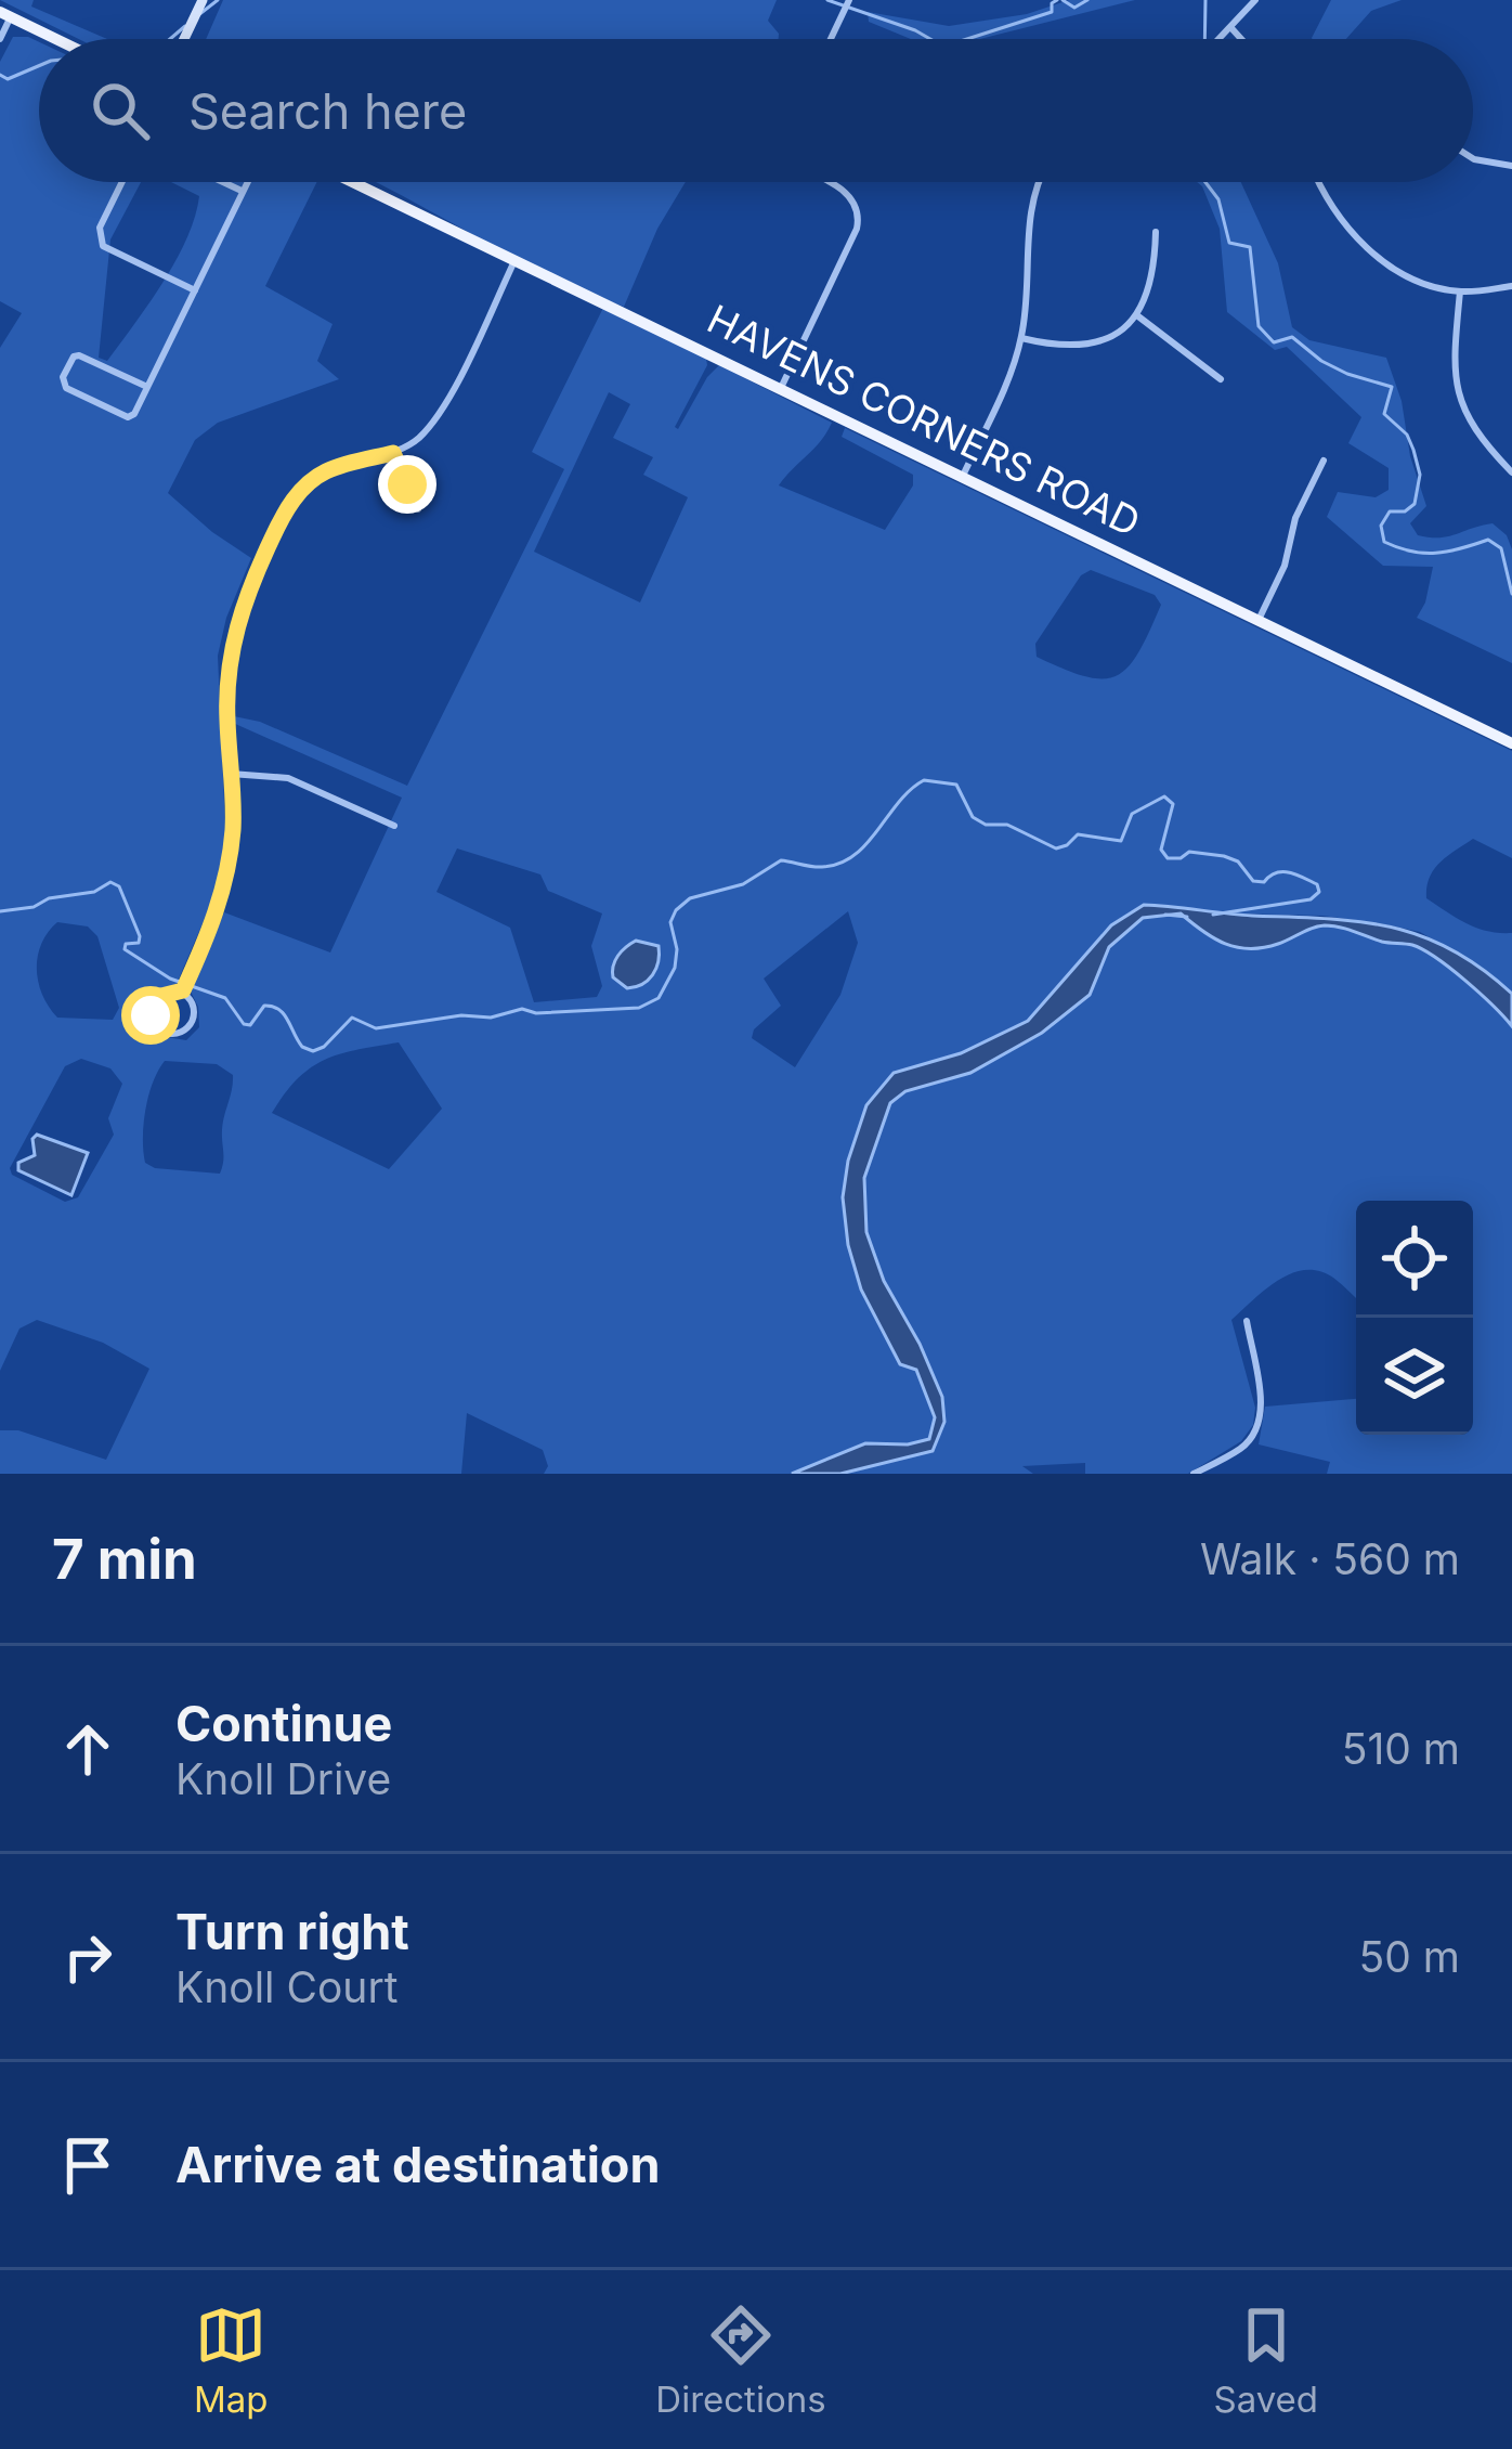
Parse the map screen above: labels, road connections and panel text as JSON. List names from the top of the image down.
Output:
{
  "streets": {
    "main road": ["HAVENS CORNERS ROAD"]
  },
  "page": {
    "search": "Search here",
    "heading": ["7 min", "Walk · 560 m"],
    "list": [
      ["Continue", "Knoll Drive", "510 m"],
      ["Turn right", "Knoll Court", "50 m"],
      "Arrive at destination"
    ],
    "nav": ["Map", "Directions", "Saved"]
  }
}
